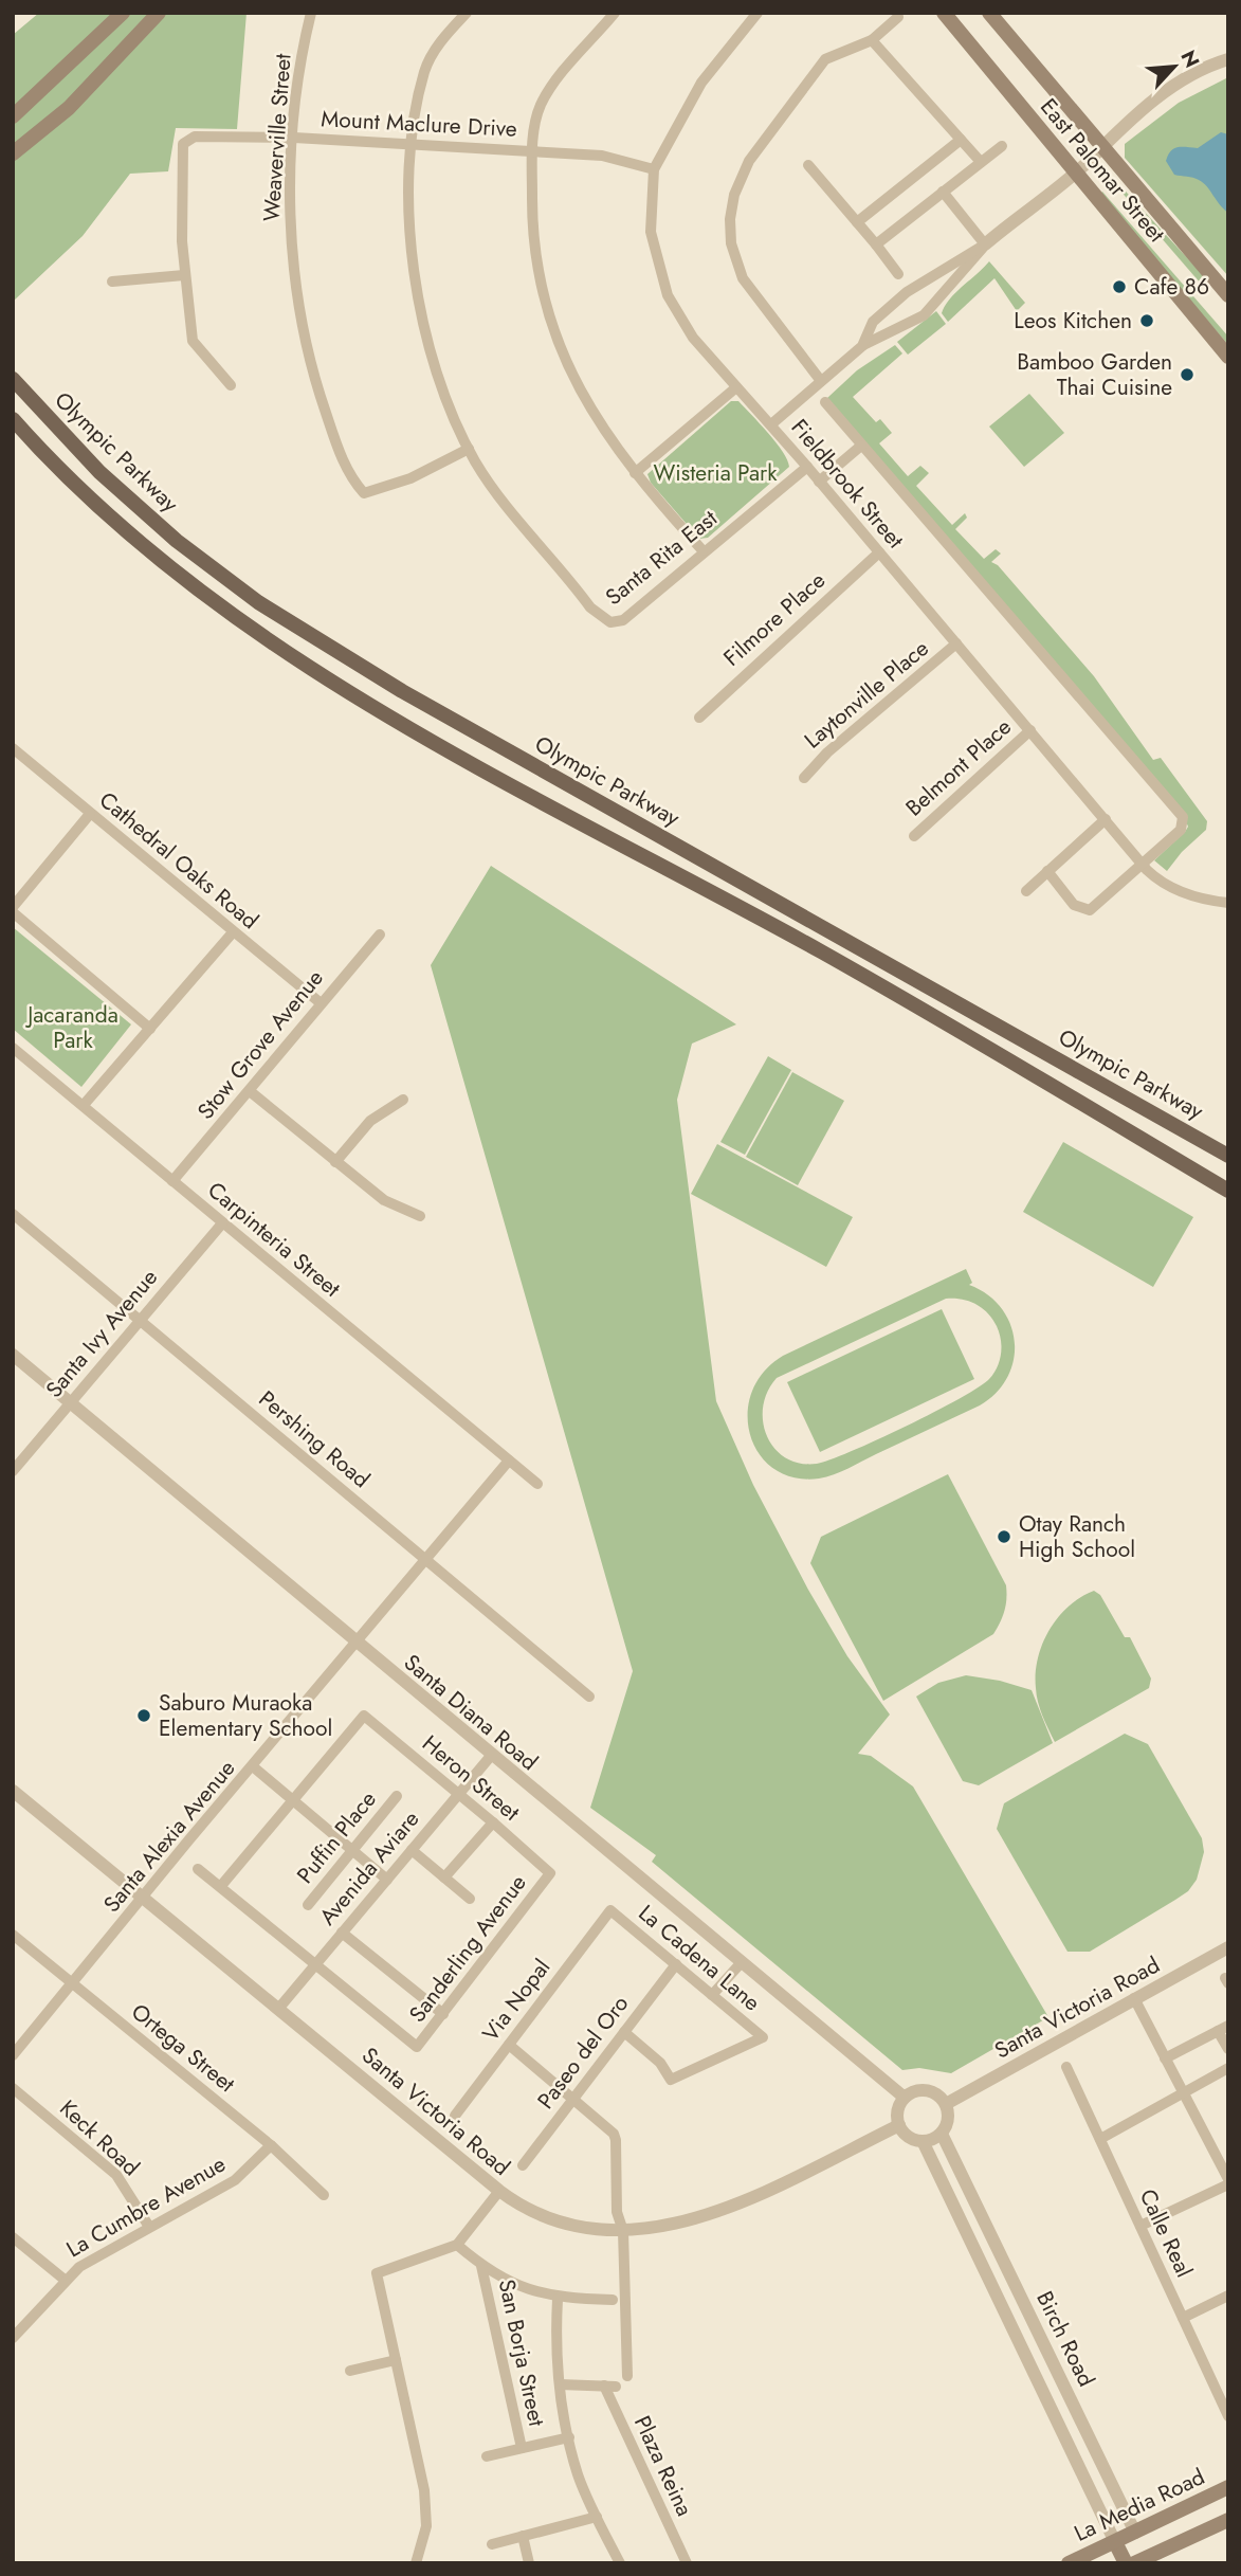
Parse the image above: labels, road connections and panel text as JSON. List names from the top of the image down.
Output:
{
  "streets": {
    "main road": [
      "East Palomar Street",
      "Olympic Parkway",
      "Birch Road",
      "La Media Road"
    ],
    "street": [
      "Mount Maclure Drive",
      "Weaverville Street",
      "Fieldbrook Street",
      "Santa Rita East",
      "Filmore Place",
      "Laytonville Place",
      "Belmont Place",
      "Cathedral Oaks Road",
      "Stow Grove Avenue",
      "Carpinteria Street",
      "Santa Ivy Avenue",
      "Pershing Road",
      "Santa Diana Road",
      "Heron Street",
      "Santa Alexia Avenue",
      "Puffin Place",
      "Avenida Aviare",
      "Sanderling Avenue",
      "La Cadena Lane",
      "Via Nopal",
      "Santa Victoria Road",
      "Ortega Street",
      "Paseo del Oro",
      "Keck Road",
      "La Cumbre Avenue",
      "Calle Real",
      "San Borja Street",
      "Plaza Reina"
    ]
  },
  "crossings": [
    ["Mount Maclure Drive", "Weaverville Street"],
    ["Mount Maclure Drive", "Fieldbrook Street"],
    ["Weaverville Street", "Santa Rita East"],
    ["Fieldbrook Street", "Santa Rita East"],
    ["Fieldbrook Street", "Filmore Place"],
    ["Fieldbrook Street", "Laytonville Place"],
    ["Fieldbrook Street", "Belmont Place"],
    ["Cathedral Oaks Road", "Stow Grove Avenue"],
    ["Stow Grove Avenue", "Carpinteria Street"],
    ["Carpinteria Street", "Santa Ivy Avenue"],
    ["Santa Ivy Avenue", "Pershing Road"],
    ["Santa Ivy Avenue", "Santa Diana Road"],
    ["Santa Diana Road", "Santa Alexia Avenue"],
    ["Santa Diana Road", "Avenida Aviare"],
    ["Santa Diana Road", "Santa Victoria Road"],
    ["Santa Diana Road", "Birch Road"],
    ["Heron Street", "Avenida Aviare"],
    ["Heron Street", "Sanderling Avenue"],
    ["Santa Alexia Avenue", "Santa Victoria Road"],
    ["Santa Alexia Avenue", "Ortega Street"],
    ["Avenida Aviare", "Sanderling Avenue"],
    ["Avenida Aviare", "Santa Victoria Road"],
    ["La Cadena Lane", "Via Nopal"],
    ["La Cadena Lane", "Paseo del Oro"],
    ["Santa Victoria Road", "Birch Road"],
    ["Ortega Street", "La Cumbre Avenue"],
    ["Keck Road", "La Cumbre Avenue"],
    ["Birch Road", "La Media Road"]
  ],
  "parks": ["Wisteria Park", "Jacaranda Park"],
  "places": [
    "Cafe 86",
    "Leos Kitchen",
    "Bamboo Garden Thai Cuisine",
    "Otay Ranch High School",
    "Saburo Muraoka Elementary School"
  ],
  "north": "top right"
}
